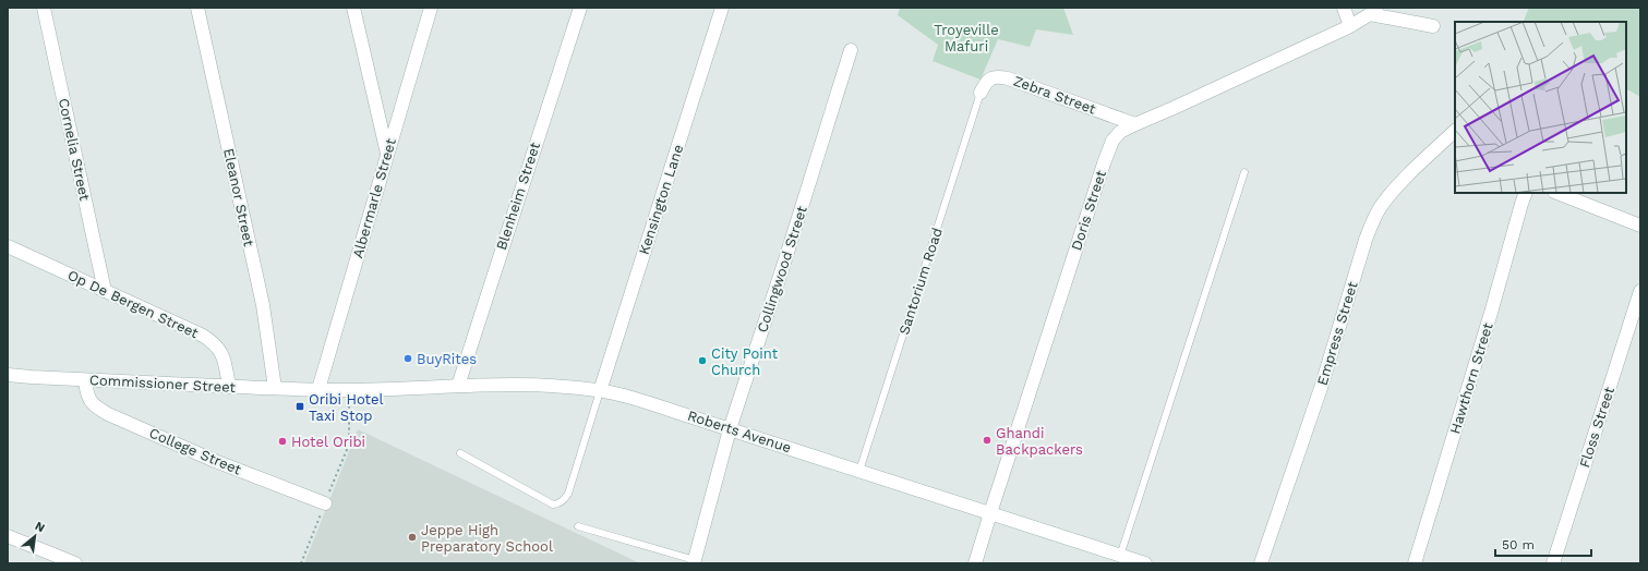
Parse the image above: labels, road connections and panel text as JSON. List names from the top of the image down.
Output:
{
  "streets": {
    "street": [
      "Zebra Street",
      "Cornelia Street",
      "Blenheim Street",
      "Eleanor Street",
      "Albermarle Street",
      "Kensington Lane",
      "Doris Street",
      "Collingwood Street",
      "Op De Bergen Street",
      "Empress Street",
      "Hawthorn Street",
      "Commissioner Street",
      "Floss Street",
      "Roberts Avenue",
      "College Street"
    ],
    "lane": ["Santorium Road"]
  },
  "crossings": [
    ["Zebra Street", "Doris Street"],
    ["Zebra Street", "Santorium Road"],
    ["Cornelia Street", "Op De Bergen Street"],
    ["Blenheim Street", "Roberts Avenue"],
    ["Eleanor Street", "Commissioner Street"],
    ["Albermarle Street", "Commissioner Street"],
    ["Albermarle Street", "Roberts Avenue"],
    ["Kensington Lane", "Roberts Avenue"],
    ["Doris Street", "Roberts Avenue"],
    ["Collingwood Street", "Roberts Avenue"],
    ["Santorium Road", "Roberts Avenue"],
    ["Op De Bergen Street", "Commissioner Street"],
    ["Commissioner Street", "Roberts Avenue"],
    ["Commissioner Street", "College Street"]
  ],
  "parks": ["Troyeville Mafuri"],
  "places": {
    "other": [
      "BuyRites",
      "City Point Church",
      "Ghandi Backpackers",
      "Hotel Oribi",
      "Jeppe High Preparatory School"
    ],
    "transit": ["Oribi Hotel Taxi Stop"]
  },
  "scale_bar": "50 m",
  "north": "top right"
}
